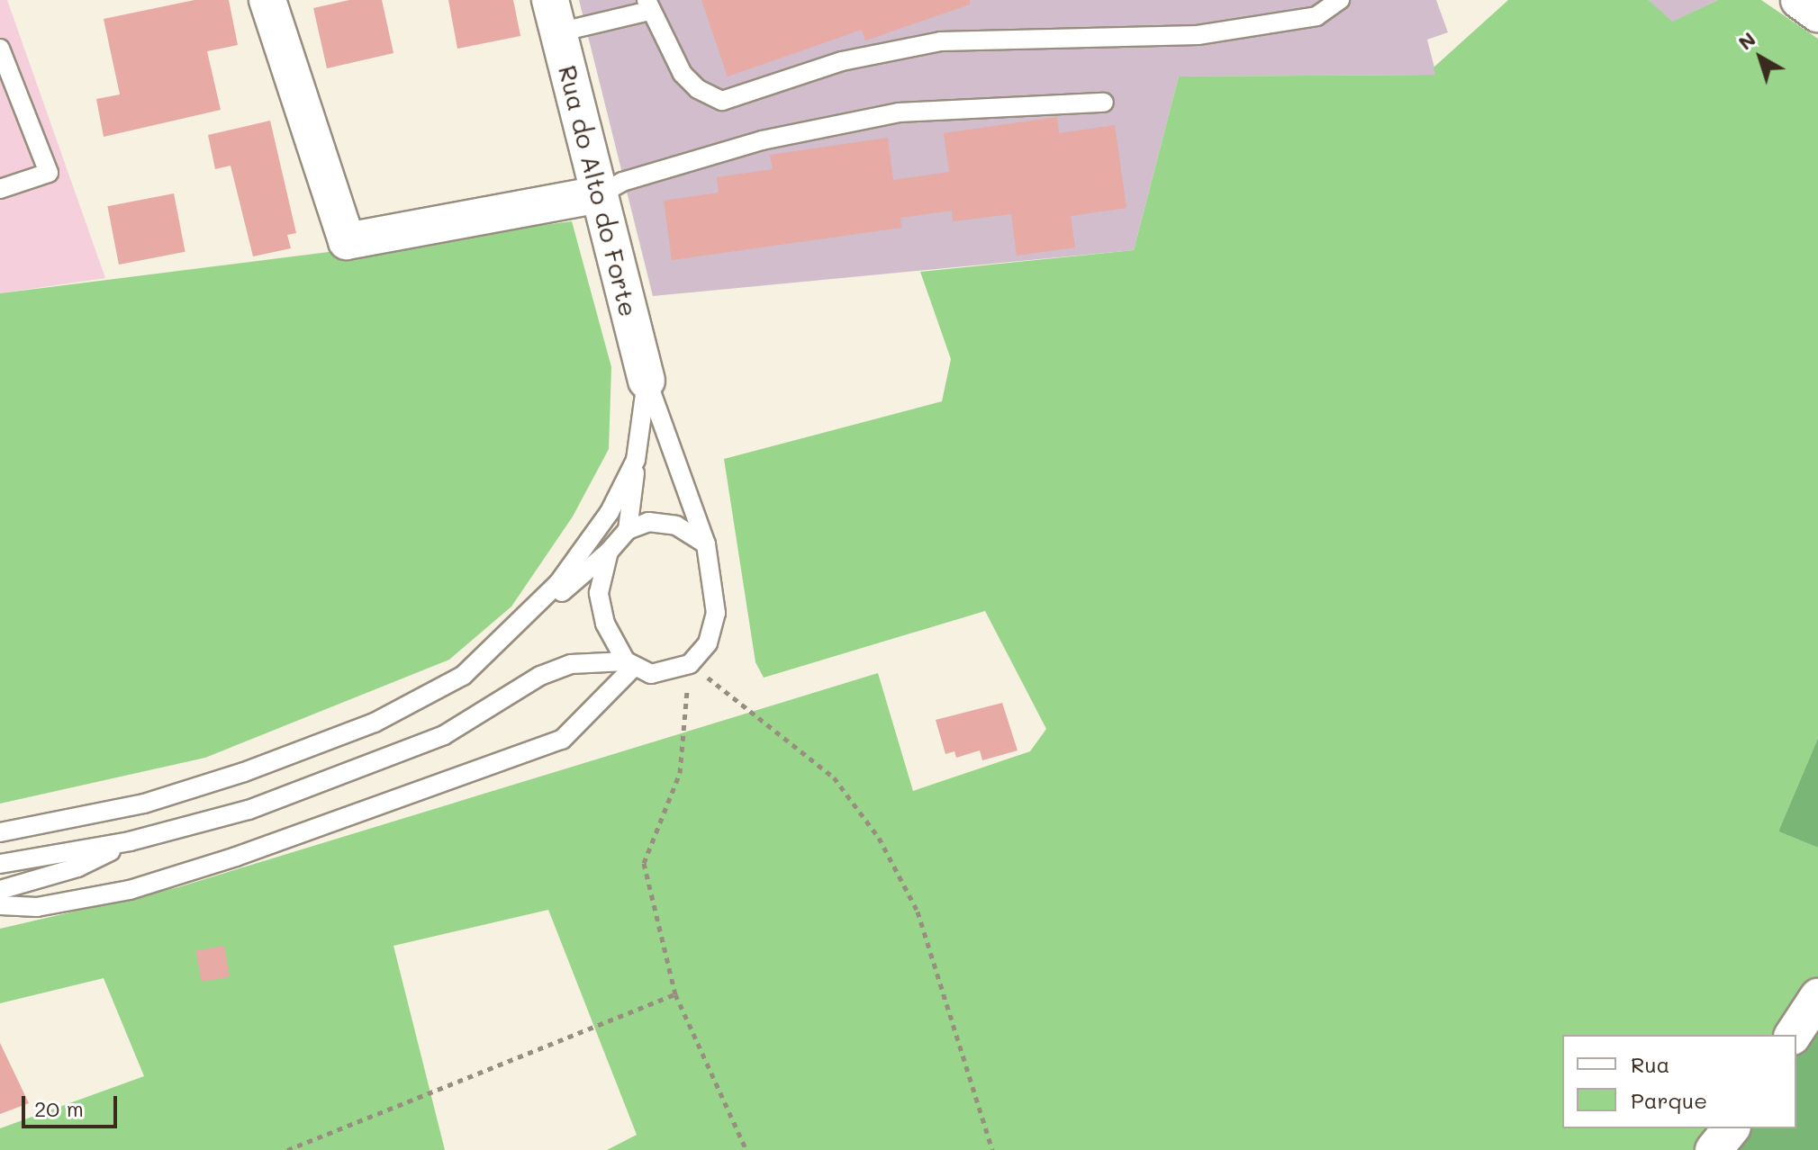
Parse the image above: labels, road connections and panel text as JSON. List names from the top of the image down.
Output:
{
  "streets": {
    "street": ["Rua do Alto do Forte"]
  },
  "legend": ["Rua", "Parque"],
  "scale_bar": "20 m",
  "north": "top left"
}
